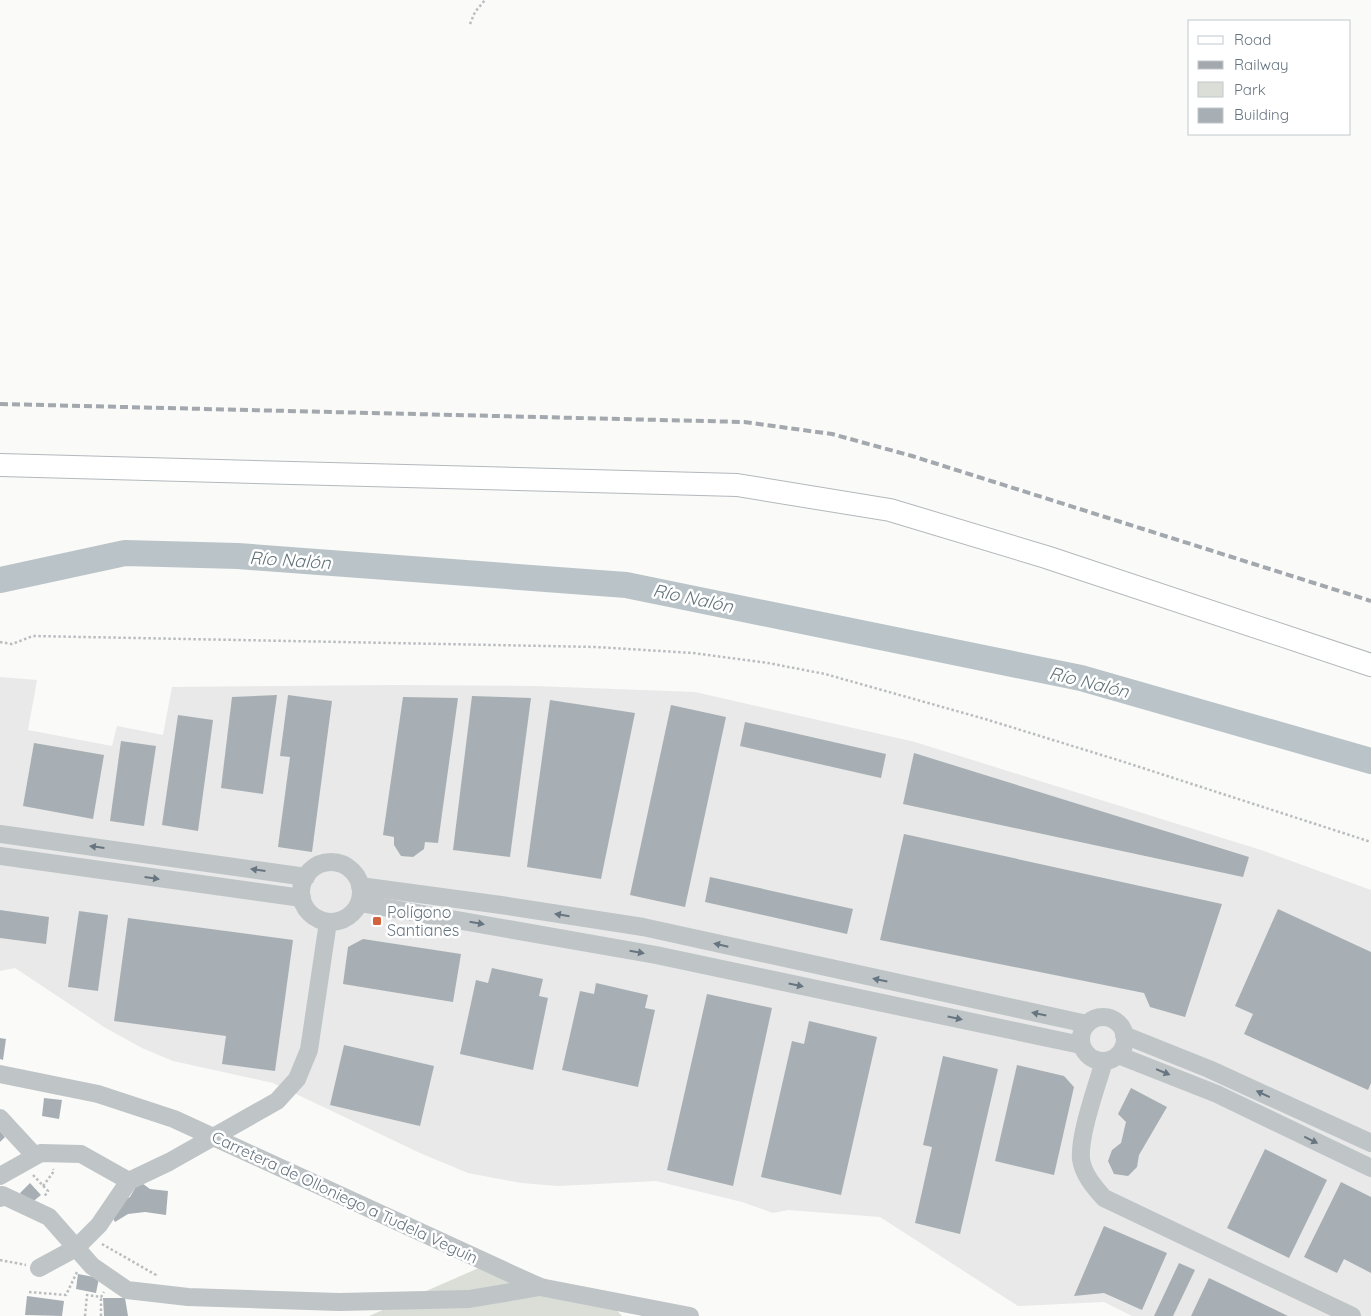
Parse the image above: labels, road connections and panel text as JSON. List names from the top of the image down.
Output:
{
  "streets": {
    "street": ["Carretera de Olloniego a Tudela Veguín"]
  },
  "water": ["Río Nalón"],
  "places": {
    "transit": ["Polígono Santianes"]
  },
  "legend": [
    "Road",
    "Railway",
    "Park",
    "Building"
  ]
}
